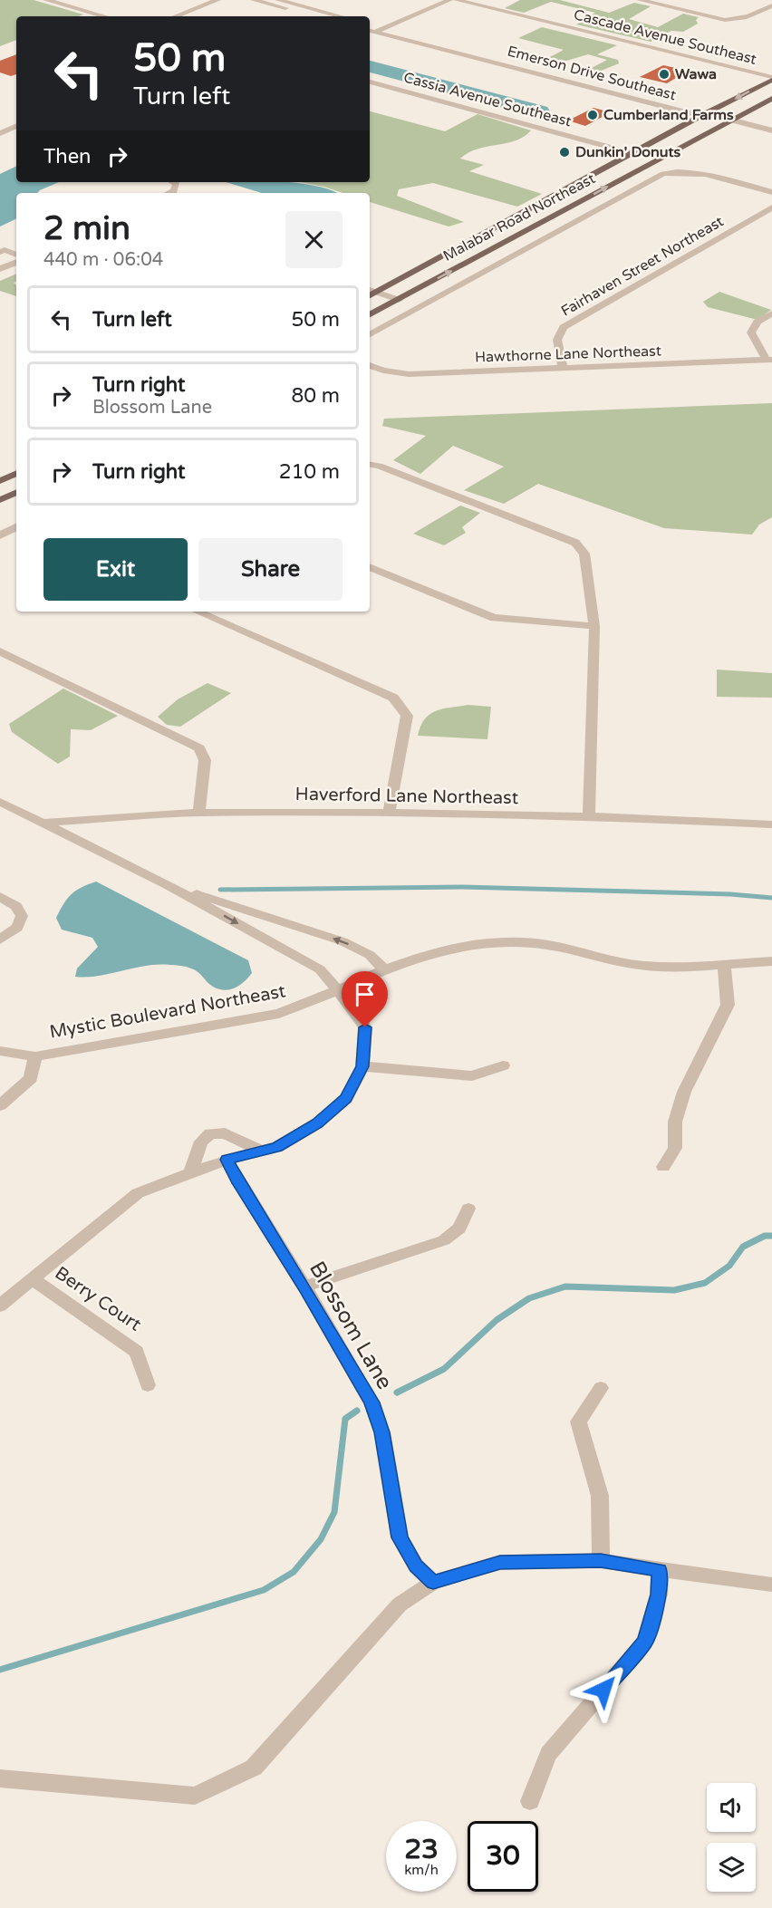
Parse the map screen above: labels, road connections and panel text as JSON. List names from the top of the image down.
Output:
{
  "streets": {
    "main road": ["Malabar Road Northeast"],
    "street": [
      "Cascade Avenue Southeast",
      "Emerson Drive Southeast",
      "Cassia Avenue Southeast",
      "Fairhaven Street Northeast",
      "Hawthorne Lane Northeast",
      "Haverford Lane Northeast",
      "Mystic Boulevard Northeast",
      "Berry Court",
      "Blossom Lane"
    ]
  },
  "crossings": [
    ["Emerson Drive Southeast", "Malabar Road Northeast"],
    ["Fairhaven Street Northeast", "Hawthorne Lane Northeast"]
  ],
  "places": ["Wawa", "Cumberland Farms", "Dunkin' Donuts"],
  "page": {
    "turn": ["50 m", "Turn left"],
    "then": "Then",
    "heading": ["2 min", "440 m · 06:04"],
    "list": [
      {
        "name": "Turn left",
        "value": "50 m"
      },
      {
        "name": "Turn right",
        "note": "Blossom Lane",
        "value": "80 m"
      },
      {
        "name": "Turn right",
        "value": "210 m"
      }
    ],
    "buttons": ["Exit", "Share"],
    "speed": "23 km/h",
    "limit": "30"
  }
}
